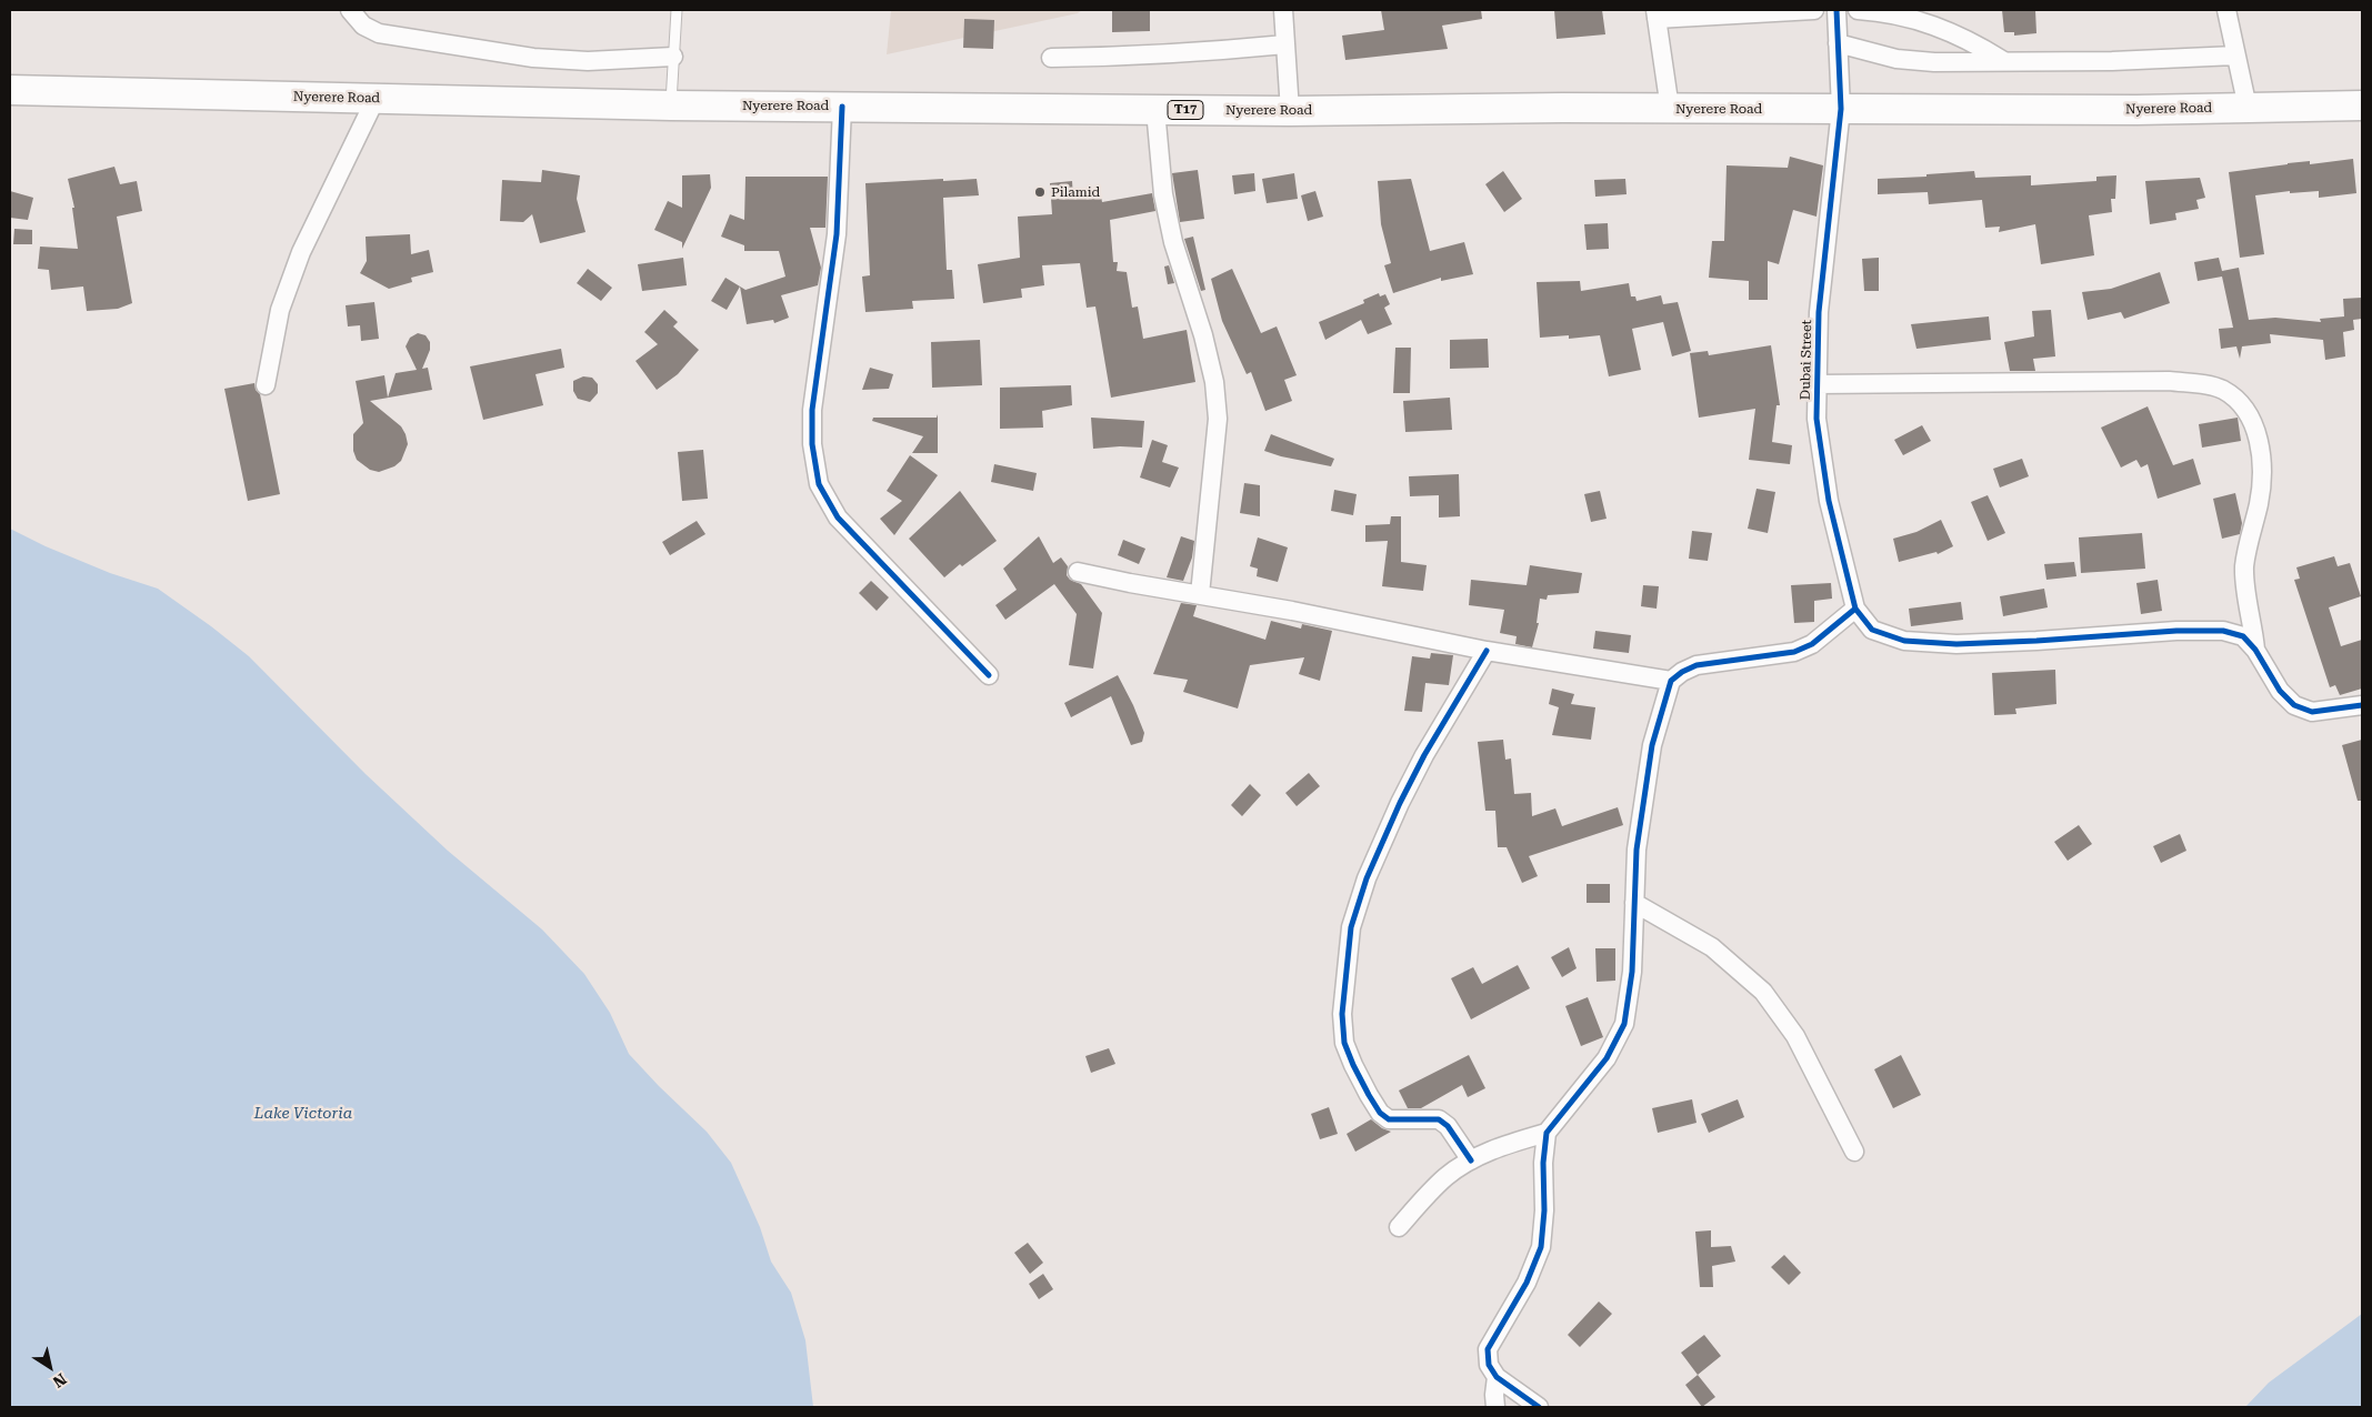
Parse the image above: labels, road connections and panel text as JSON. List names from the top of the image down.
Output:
{
  "streets": {
    "main road": ["Nyerere Road", "T17"],
    "street": ["Dubai Street"]
  },
  "crossings": [
    ["Nyerere Road", "Dubai Street"]
  ],
  "water": ["Lake Victoria"],
  "places": ["Pilamid"],
  "north": "bottom right"
}
